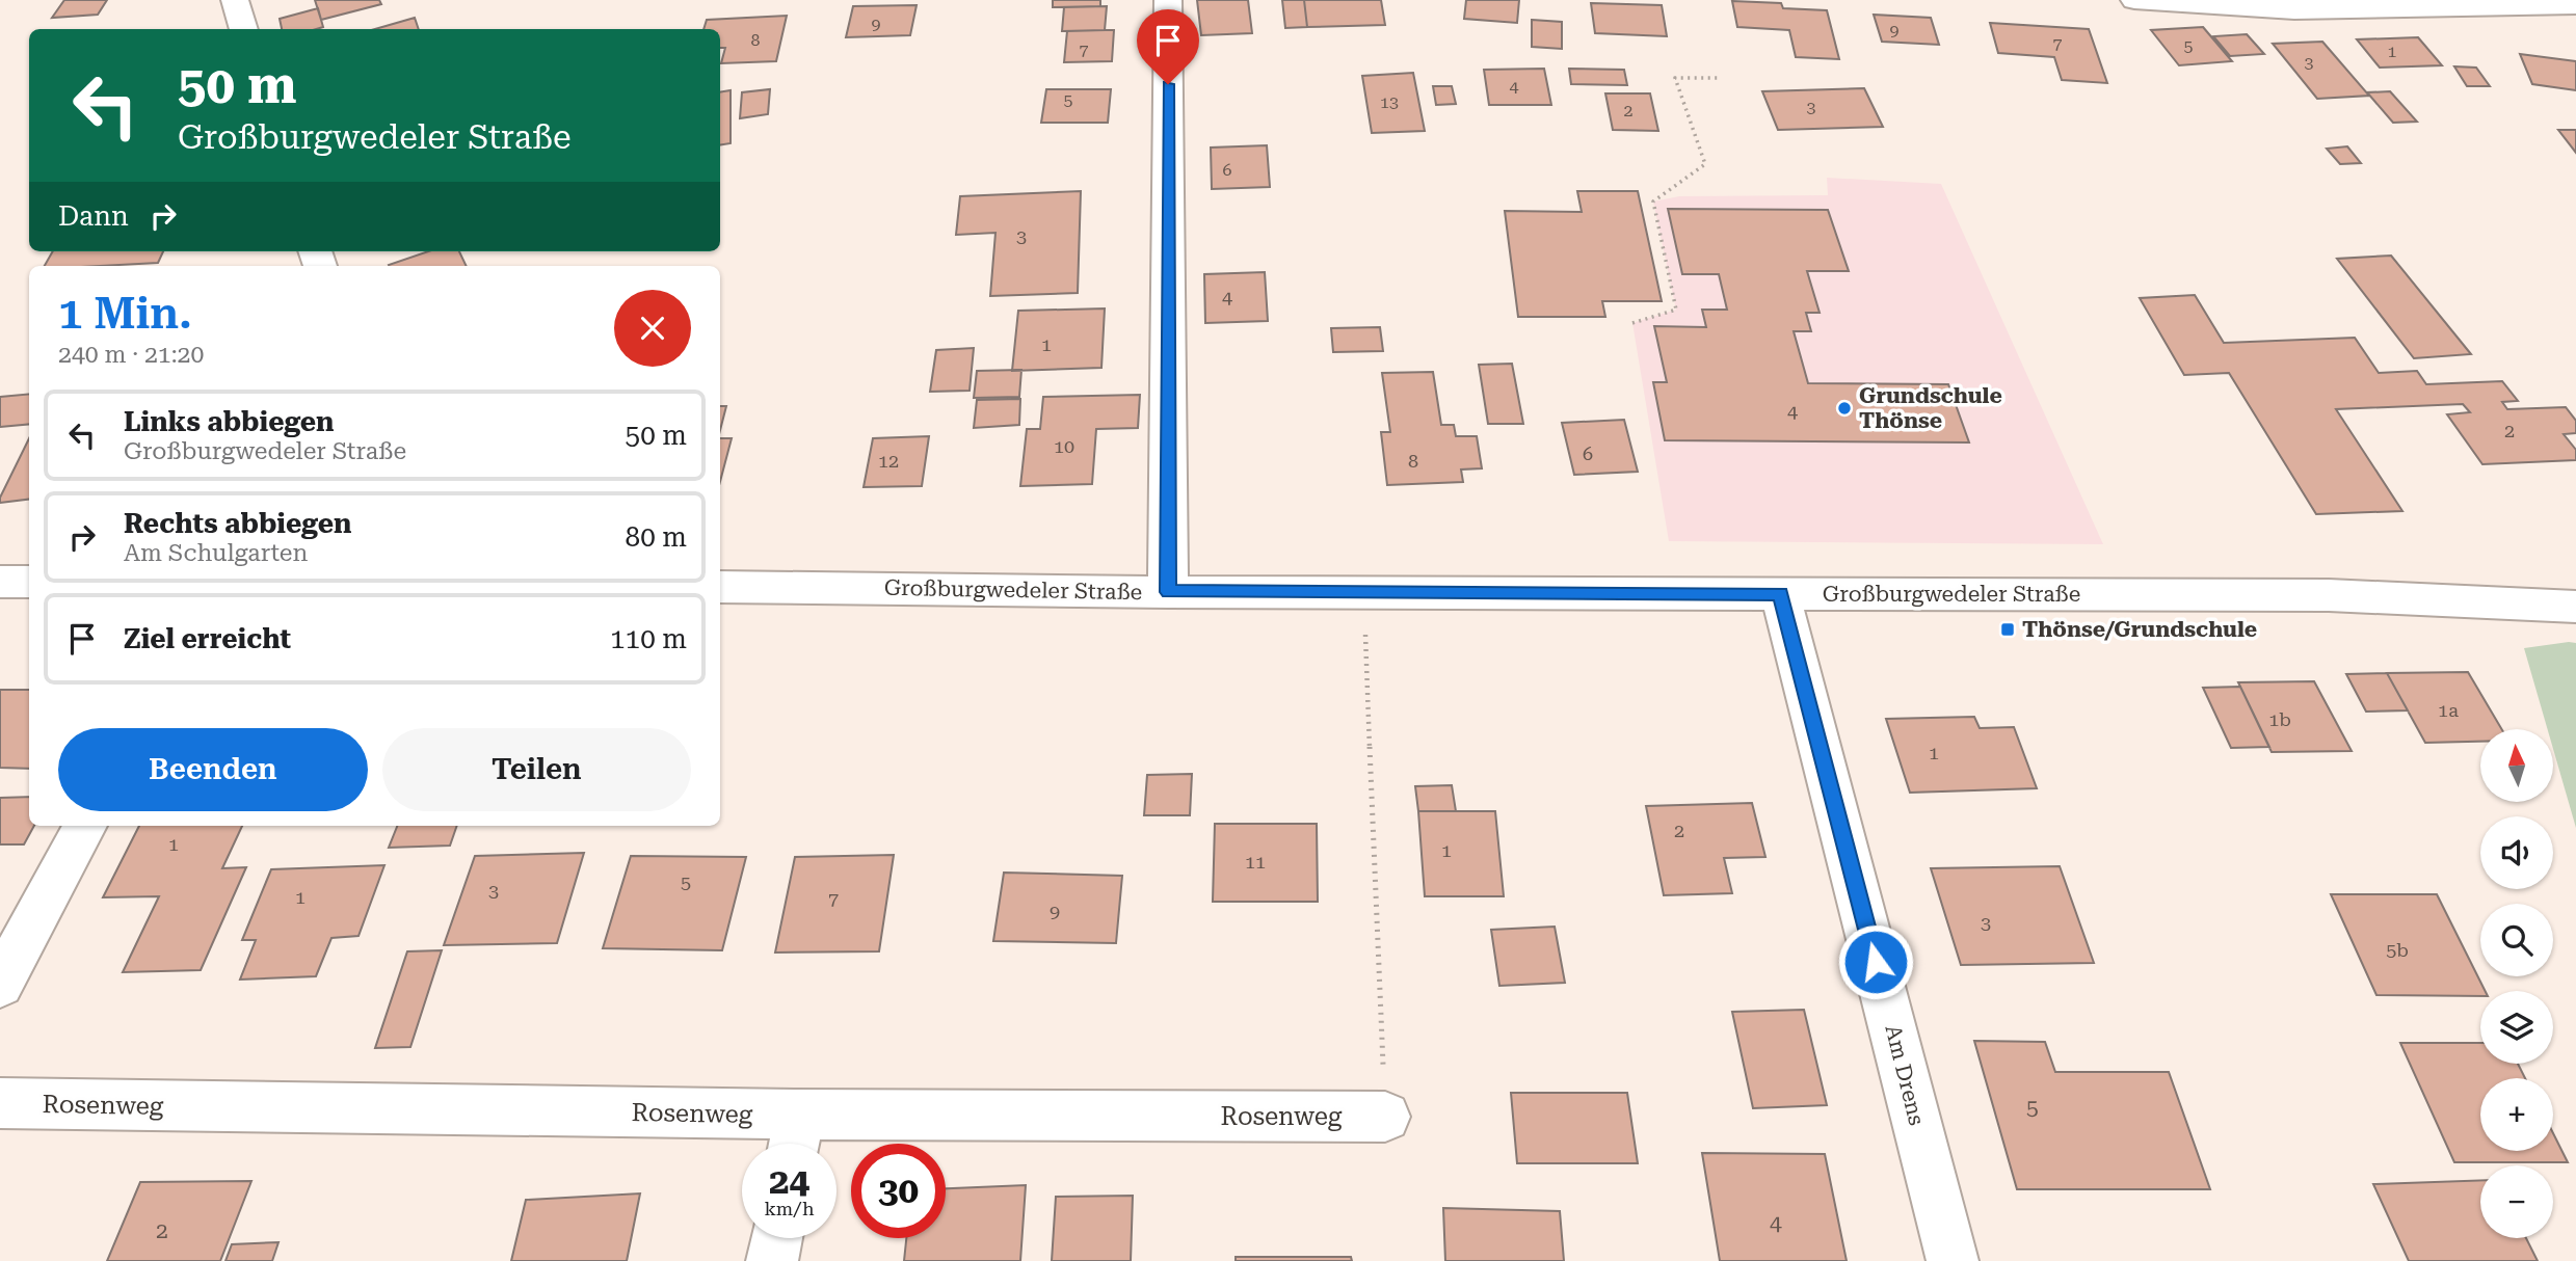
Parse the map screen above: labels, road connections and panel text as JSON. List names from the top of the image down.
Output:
{
  "streets": {
    "street": ["Großburgwedeler Straße", "Am Drens", "Rosenweg"]
  },
  "crossings": [
    ["Großburgwedeler Straße", "Am Drens"]
  ],
  "places": {
    "other": ["Grundschule Thönse"],
    "transit": ["Thönse/Grundschule"]
  },
  "house_numbers": [
    "9",
    "9",
    "8",
    "7",
    "5",
    "7",
    "1",
    "3",
    "4",
    "5",
    "13",
    "3",
    "2",
    "6",
    "3",
    "4",
    "1",
    "4",
    "2",
    "10",
    "6",
    "12",
    "8",
    "1a",
    "1b",
    "1",
    "2",
    "1",
    "1",
    "11",
    "5",
    "3",
    "1",
    "7",
    "9",
    "3",
    "5b",
    "5",
    "4",
    "2"
  ],
  "north": "top",
  "page": {
    "turn": ["50 m", "Großburgwedeler Straße"],
    "then": "Dann",
    "heading": ["1 Min.", "240 m · 21:20"],
    "list": [
      {
        "name": "Links abbiegen",
        "note": "Großburgwedeler Straße",
        "value": "50 m"
      },
      {
        "name": "Rechts abbiegen",
        "note": "Am Schulgarten",
        "value": "80 m"
      },
      {
        "name": "Ziel erreicht",
        "value": "110 m"
      }
    ],
    "buttons": ["Beenden", "Teilen"],
    "map_buttons": ["+", "−"],
    "speed": "24 km/h",
    "limit": "30"
  }
}
